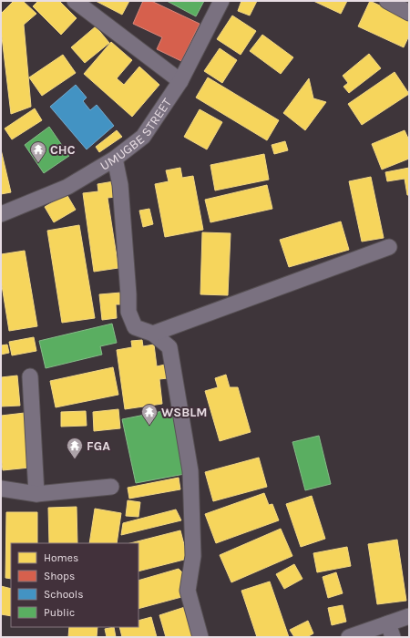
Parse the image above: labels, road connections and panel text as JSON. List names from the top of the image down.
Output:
{
  "streets": {
    "street": ["UMUGBE STREET"]
  },
  "places": {
    "temple": ["CHC", "WSBLM", "FGA"]
  },
  "legend": [
    "Homes",
    "Shops",
    "Schools",
    "Public"
  ]
}
